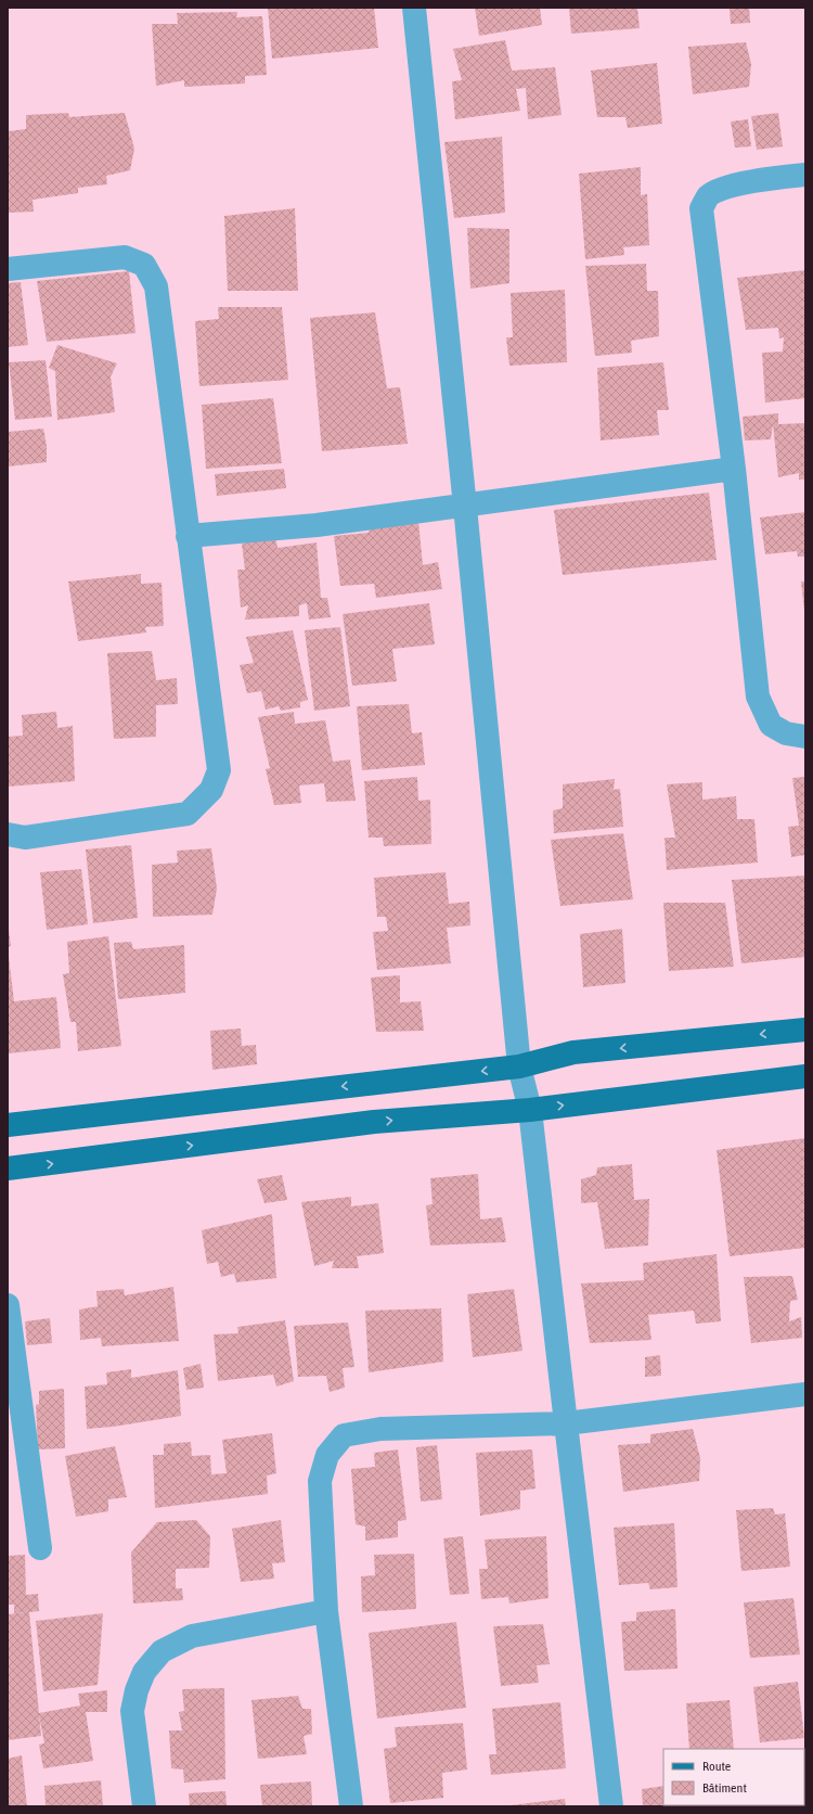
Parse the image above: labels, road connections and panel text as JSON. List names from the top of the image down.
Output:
{
  "legend": ["Route", "Bâtiment"]
}
